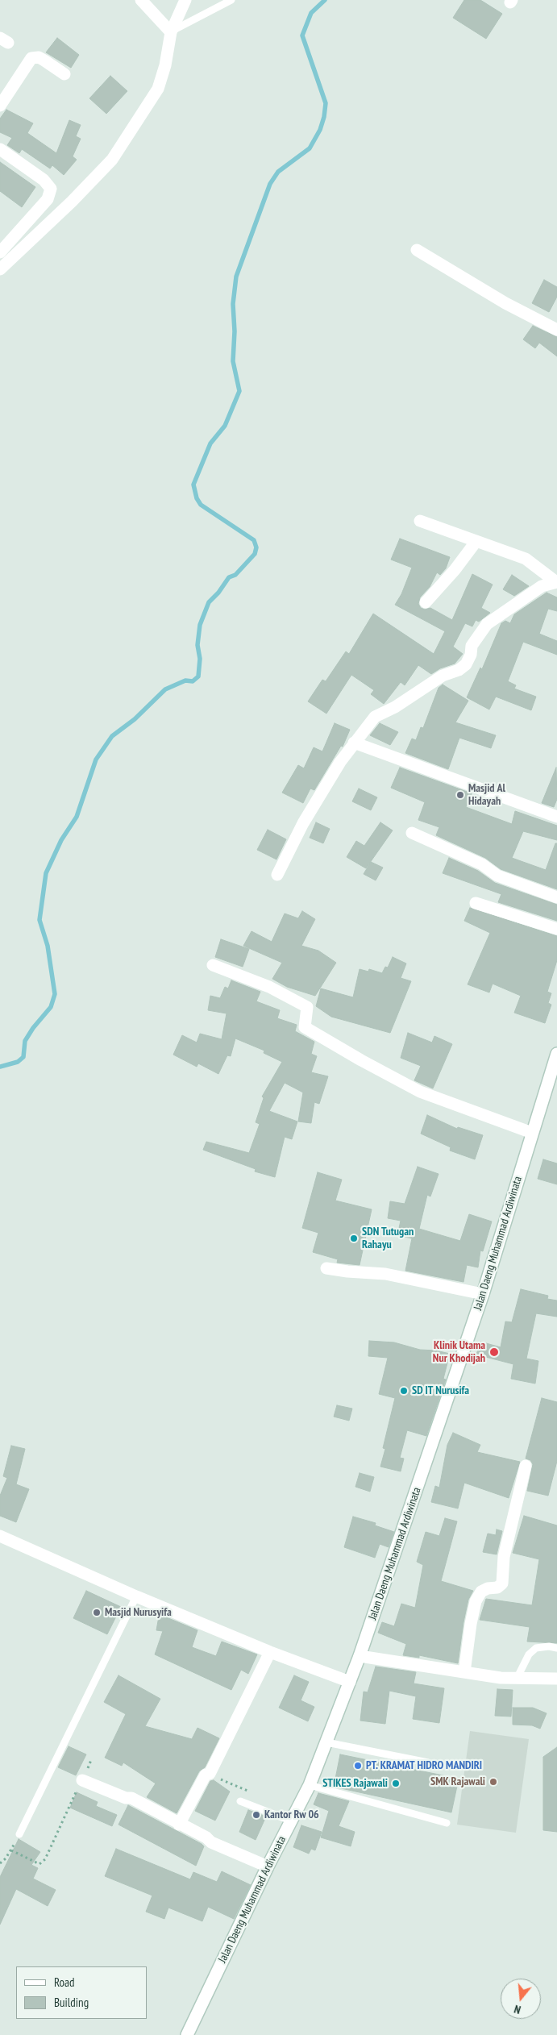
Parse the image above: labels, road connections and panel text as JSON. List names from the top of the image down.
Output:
{
  "streets": {
    "street": ["Jalan Daeng Muhammad Ardiwinata"]
  },
  "places": [
    "Masjid Al Hidayah",
    "SDN Tutugan Rahayu",
    "Klinik Utama Nur Khodijah",
    "SD IT Nurusifa",
    "Masjid Nurusyifa",
    "PT. KRAMAT HIDRO MANDIRI",
    "SMK Rajawali",
    "STIKES Rajawali",
    "Kantor Rw 06"
  ],
  "legend": ["Road", "Building"],
  "north": "bottom"
}
